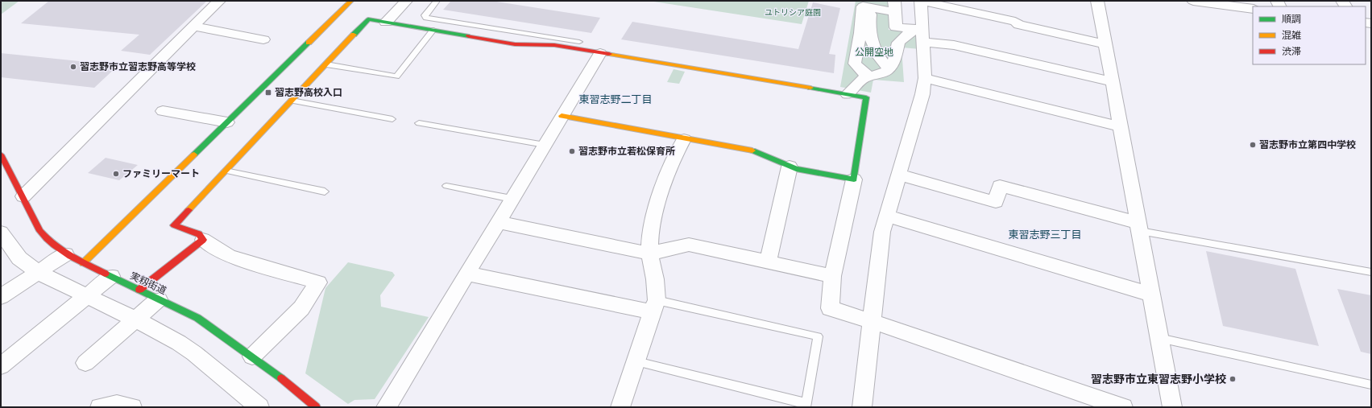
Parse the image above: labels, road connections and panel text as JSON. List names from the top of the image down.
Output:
{
  "streets": {
    "street": ["実籾街道"]
  },
  "districts": ["東習志野二丁目", "東習志野三丁目"],
  "parks": ["ユトリシア庭園", "公開空地"],
  "places": {
    "other": [
      "習志野市立習志野高等学校",
      "習志野市立第四中学校",
      "習志野市立若松保育所",
      "ファミリーマート",
      "習志野市立東習志野小学校"
    ],
    "transit": ["習志野高校入口"]
  },
  "legend": ["順調", "混雑", "渋滞"]
}
